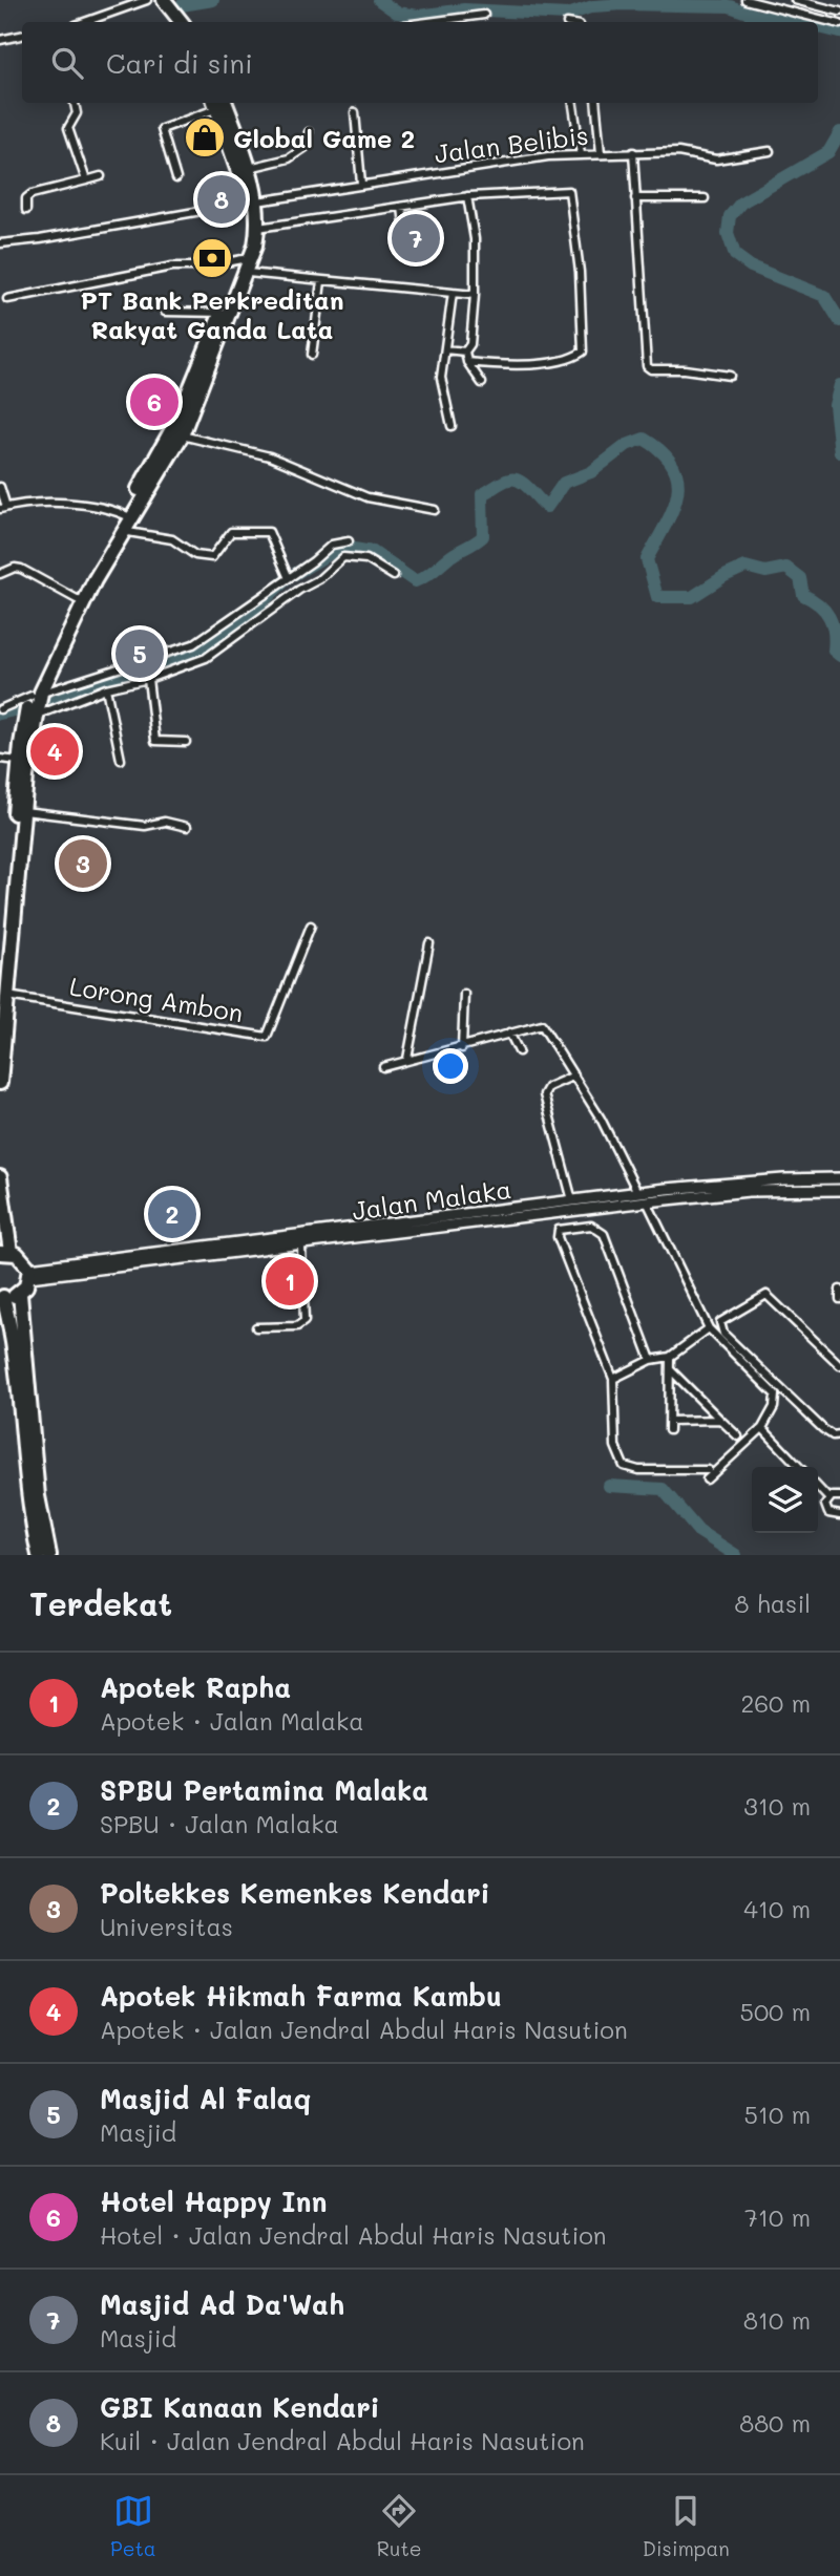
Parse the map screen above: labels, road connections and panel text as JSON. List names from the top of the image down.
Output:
{
  "streets": {
    "street": ["Jalan Belibis", "Lorong Ambon", "Jalan Malaka"]
  },
  "places": {
    "shop": ["Global Game 2"],
    "bank": ["PT Bank Perkreditan Rakyat Ganda Lata"]
  },
  "page": {
    "search": "Cari di sini",
    "pins": [
      "8",
      "7",
      "6",
      "5",
      "4",
      "3",
      "2",
      "1"
    ],
    "heading": ["Terdekat", "8 hasil"],
    "list": [
      {
        "mark": "1",
        "name": "Apotek Rapha",
        "note": "Apotek · Jalan Malaka",
        "value": "260 m"
      },
      {
        "mark": "2",
        "name": "SPBU Pertamina Malaka",
        "note": "SPBU · Jalan Malaka",
        "value": "310 m"
      },
      {
        "mark": "3",
        "name": "Poltekkes Kemenkes Kendari",
        "note": "Universitas",
        "value": "410 m"
      },
      {
        "mark": "4",
        "name": "Apotek Hikmah Farma Kambu",
        "note": "Apotek · Jalan Jendral Abdul Haris Nasution",
        "value": "500 m"
      },
      {
        "mark": "5",
        "name": "Masjid Al Falaq",
        "note": "Masjid",
        "value": "510 m"
      },
      {
        "mark": "6",
        "name": "Hotel Happy Inn",
        "note": "Hotel · Jalan Jendral Abdul Haris Nasution",
        "value": "710 m"
      },
      {
        "mark": "7",
        "name": "Masjid Ad Da'Wah",
        "note": "Masjid",
        "value": "810 m"
      },
      {
        "mark": "8",
        "name": "GBI Kanaan Kendari",
        "note": "Kuil · Jalan Jendral Abdul Haris Nasution",
        "value": "880 m"
      }
    ],
    "nav": ["Peta", "Rute", "Disimpan"]
  }
}
